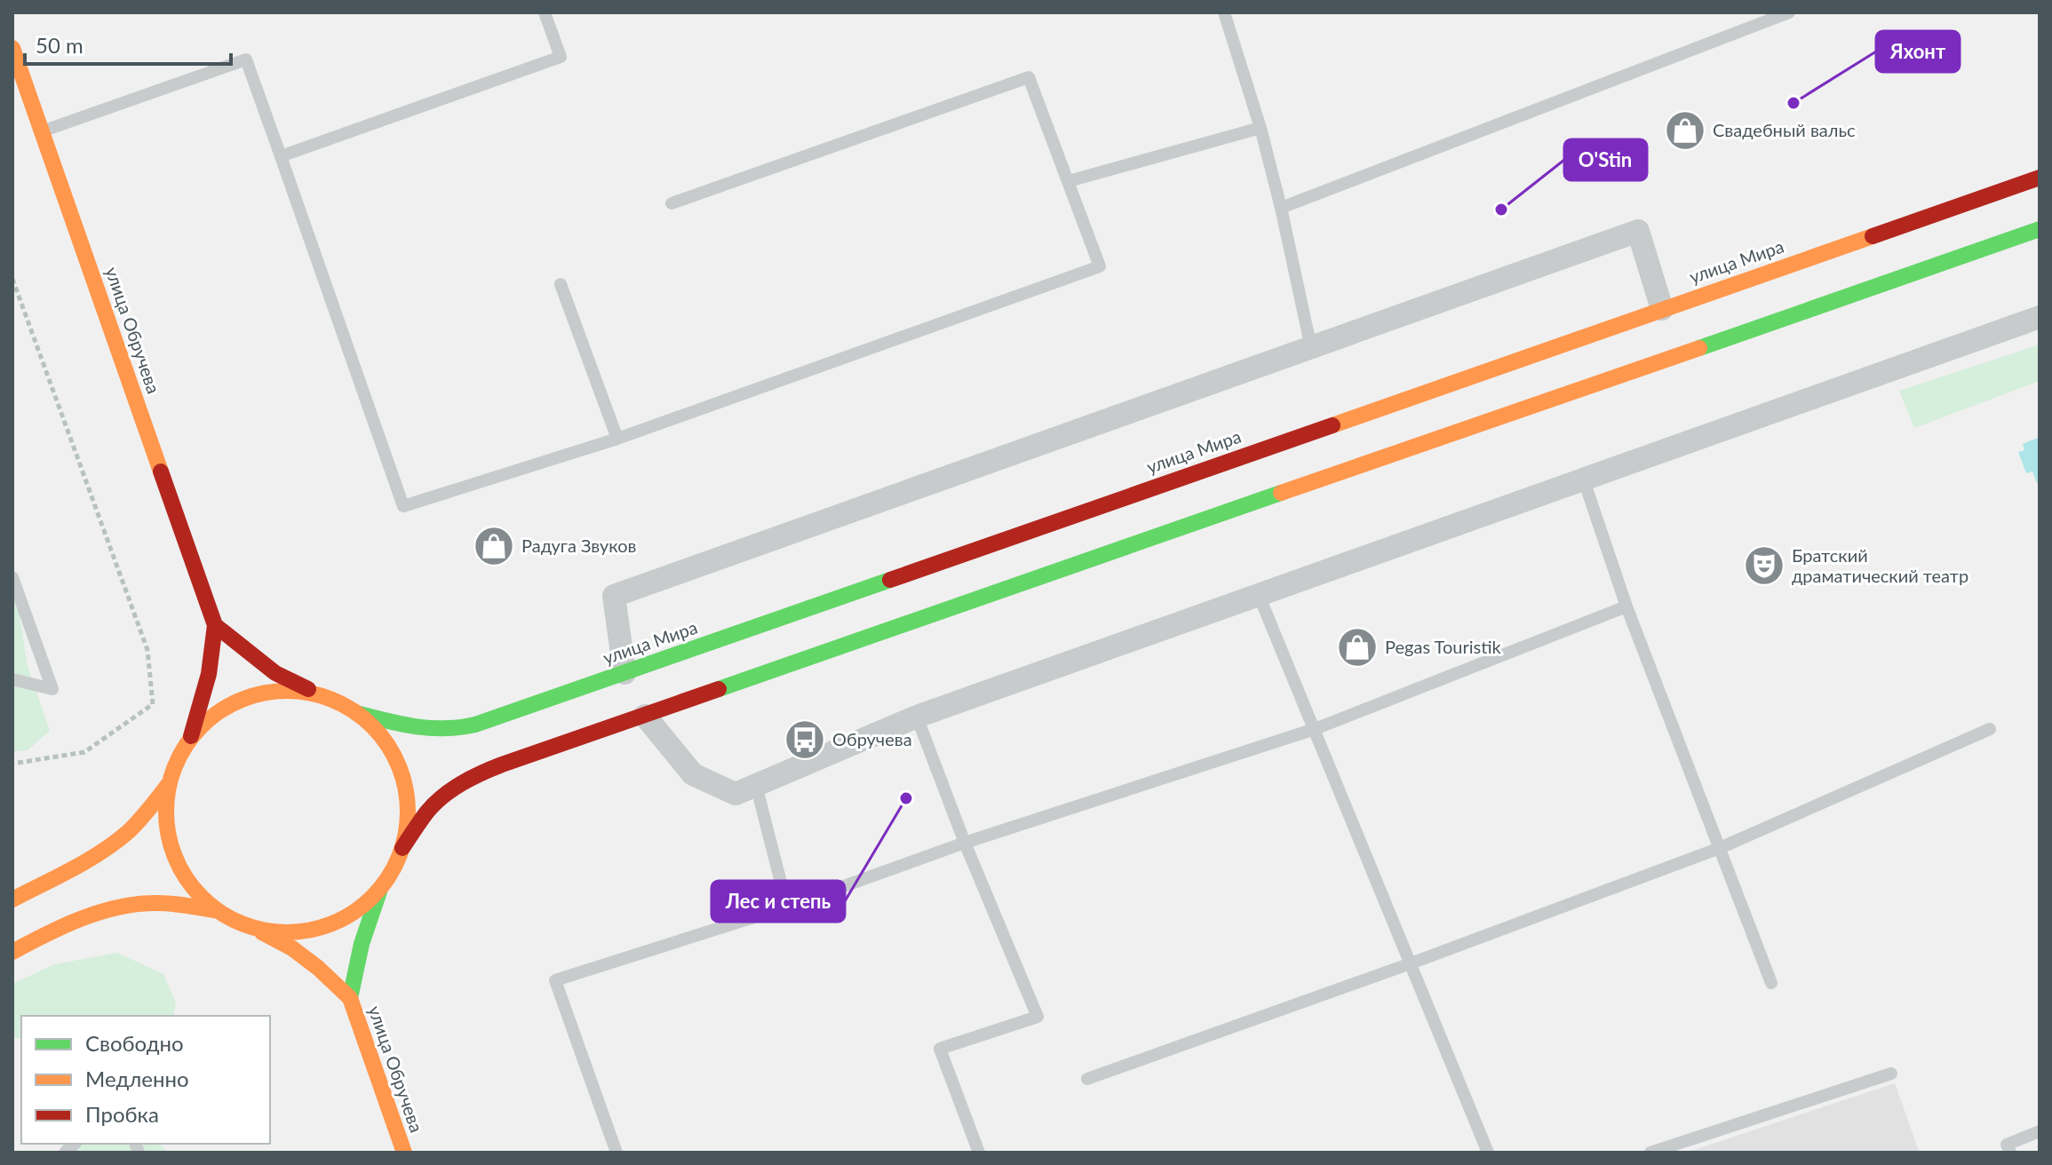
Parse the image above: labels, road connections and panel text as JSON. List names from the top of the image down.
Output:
{
  "streets": {
    "main road": ["улица Мира", "улица Обручева"]
  },
  "crossings": [
    ["улица Мира", "улица Обручева"]
  ],
  "places": {
    "other": ["Яхонт", "O'Stin", "Лес и степь"],
    "shop": ["Свадебный вальс", "Радуга Звуков", "Pegas Touristik"],
    "theatre": ["Братский драматический театр"],
    "bus stop": ["Обручева"]
  },
  "legend": ["Свободно", "Медленно", "Пробка"],
  "scale_bar": "50 m"
}
